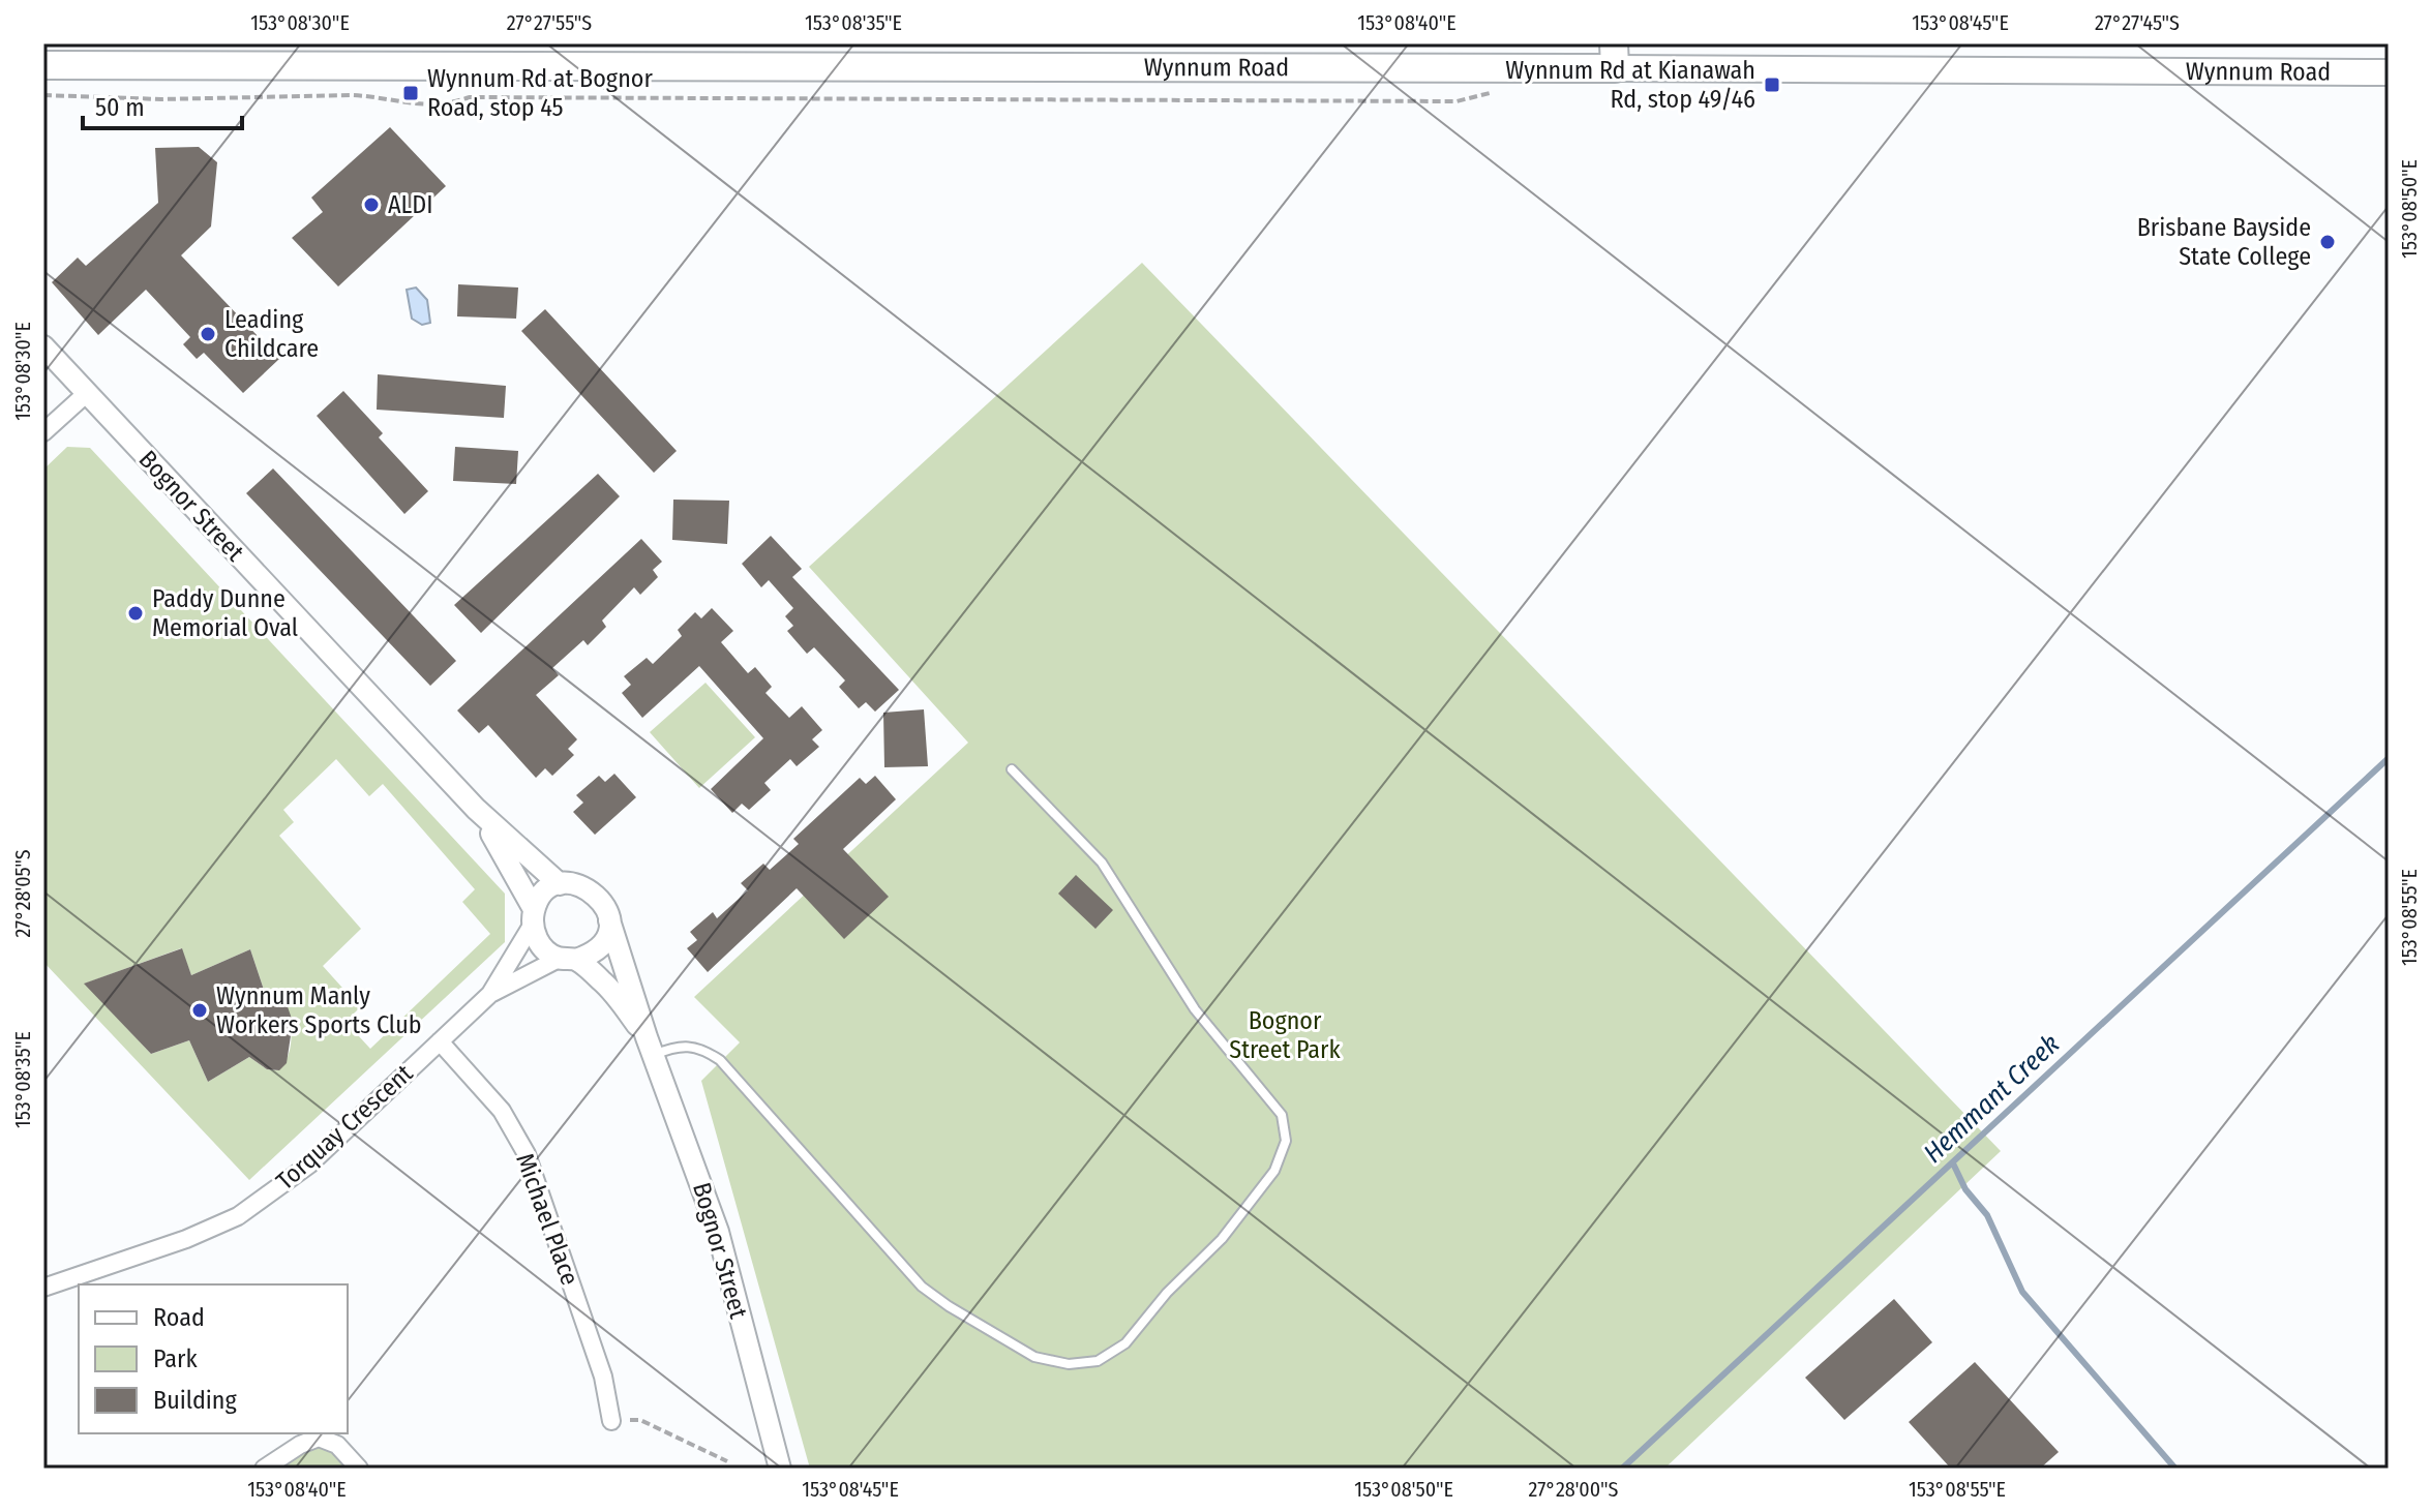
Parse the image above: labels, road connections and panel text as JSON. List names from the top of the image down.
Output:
{
  "streets": {
    "main road": ["Wynnum Road"],
    "street": ["Bognor Street", "Torquay Crescent", "Michael Place"]
  },
  "crossings": [
    ["Bognor Street", "Torquay Crescent"],
    ["Torquay Crescent", "Michael Place"]
  ],
  "water": ["Hemmant Creek"],
  "parks": ["Bognor Street Park"],
  "places": {
    "transit": ["Wynnum Rd at Kianawah Rd, stop 49/46", "Wynnum Rd at Bognor Road, stop 45"],
    "other": [
      "ALDI",
      "Brisbane Bayside State College",
      "Leading Childcare",
      "Paddy Dunne Memorial Oval",
      "Wynnum Manly Workers Sports Club"
    ]
  },
  "legend": ["Road", "Park", "Building"],
  "scale_bar": "50 m",
  "coordinates": [
    "153°08'30\"E",
    "27°27'55\"S",
    "153°08'35\"E",
    "153°08'40\"E",
    "153°08'45\"E",
    "27°27'45\"S",
    "153°08'50\"E",
    "27°28'05\"S",
    "153°08'55\"E",
    "27°28'00\"S"
  ]
}
